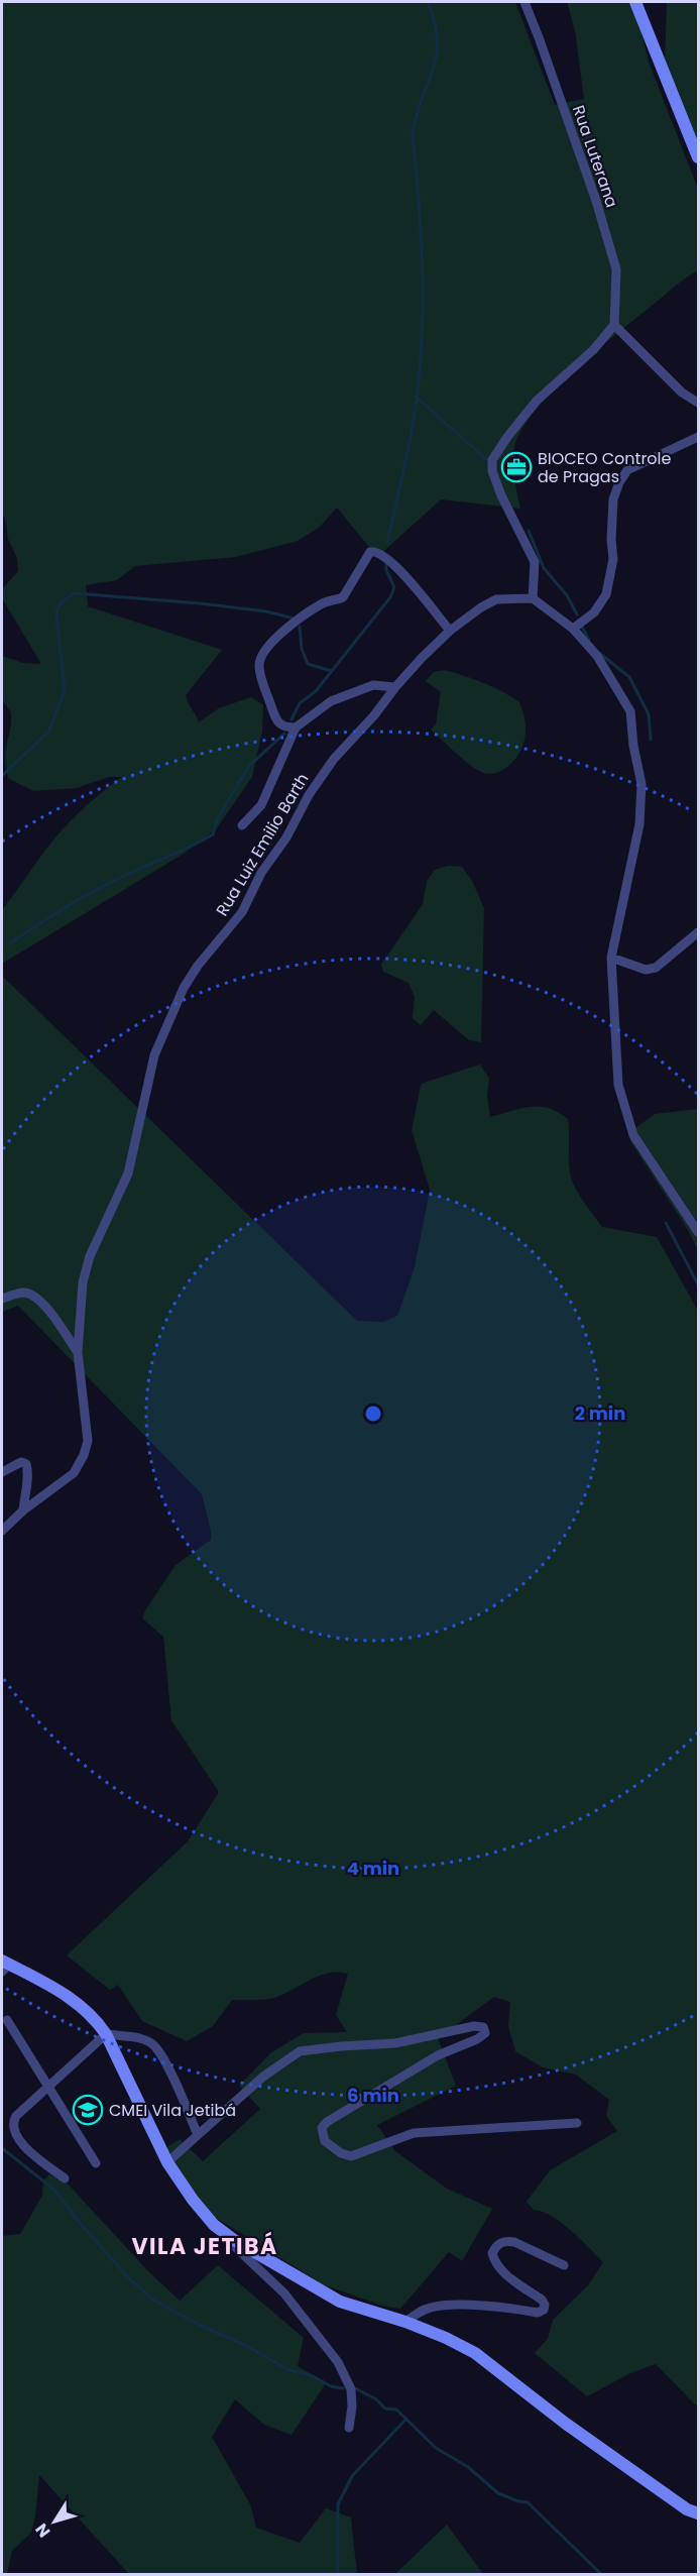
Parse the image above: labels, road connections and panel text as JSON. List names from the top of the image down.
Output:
{
  "streets": {
    "street": ["Rua Luterana", "Rua Luiz Emilio Barth"]
  },
  "districts": ["VILA JETIBÁ"],
  "places": {
    "office": ["BIOCEO Controle de Pragas"],
    "school or university": ["CMEI Vila Jetibá"]
  },
  "north": "bottom left",
  "rings": ["2 min", "4 min", "6 min"]
}
